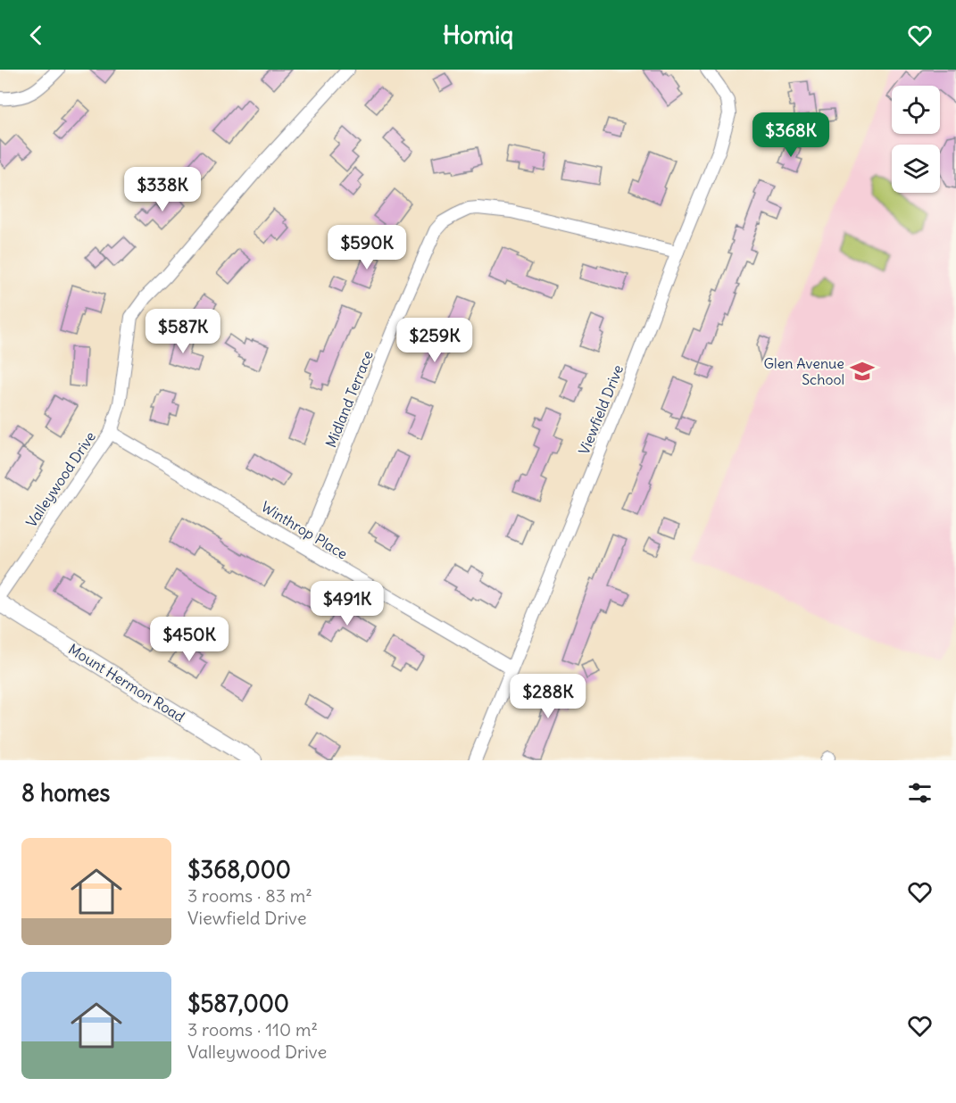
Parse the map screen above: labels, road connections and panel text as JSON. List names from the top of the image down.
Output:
{
  "streets": {
    "main road": ["Mount Hermon Road"],
    "street": [
      "Midland Terrace",
      "Viewfield Drive",
      "Valleywood Drive",
      "Winthrop Place"
    ]
  },
  "crossings": [
    ["Midland Terrace", "Viewfield Drive"],
    ["Midland Terrace", "Winthrop Place"],
    ["Viewfield Drive", "Winthrop Place"],
    ["Valleywood Drive", "Winthrop Place"]
  ],
  "places": {
    "school or university": ["Glen Avenue School"]
  },
  "page": {
    "header": "Homiq",
    "price": [
      "$368K",
      "$338K",
      "$590K",
      "$587K",
      "$259K",
      "$491K",
      "$450K",
      "$288K"
    ],
    "heading": "8 homes",
    "list": [
      {
        "name": "$368,000",
        "note": "3 rooms · 83 m² · Viewfield Drive"
      },
      {
        "name": "$587,000",
        "note": "3 rooms · 110 m² · Valleywood Drive"
      }
    ]
  }
}
